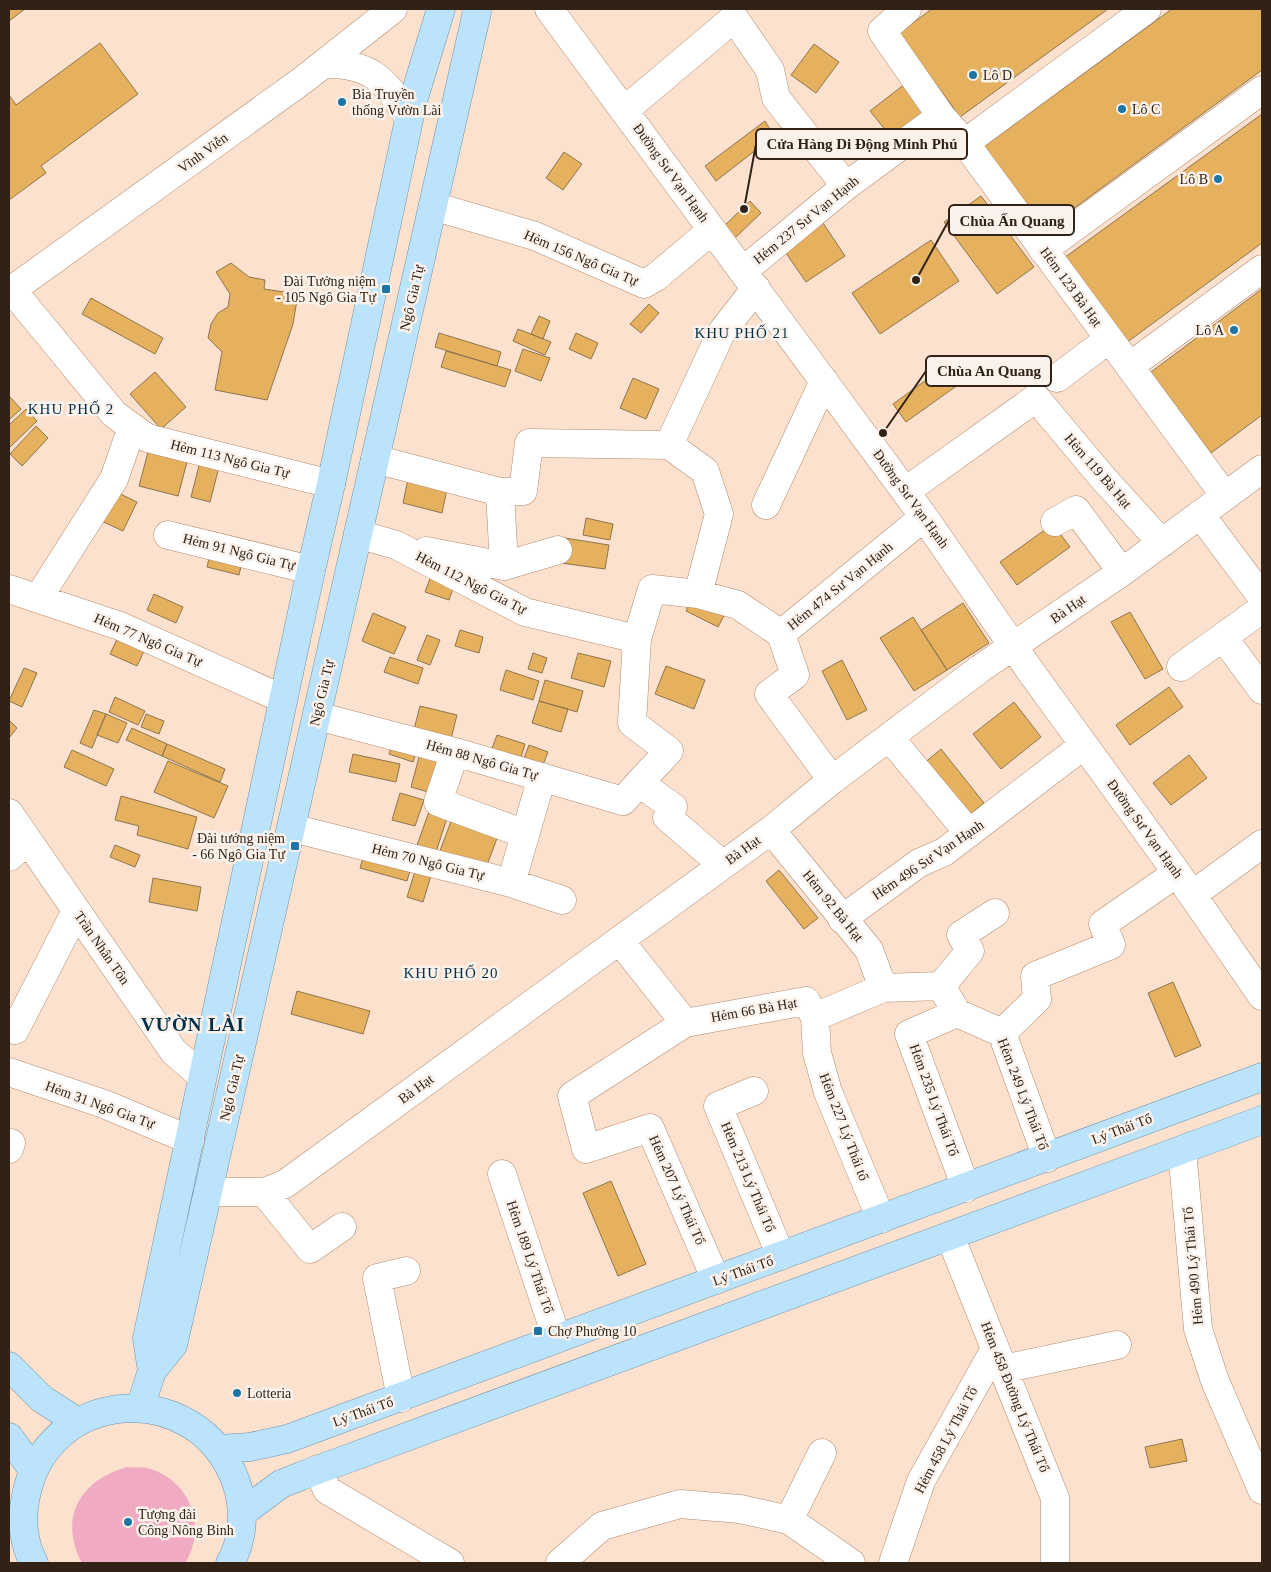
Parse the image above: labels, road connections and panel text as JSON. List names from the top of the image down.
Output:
{
  "streets": {
    "main road": ["Ngô Gia Tự", "Lý Thái Tổ"],
    "street": [
      "Vĩnh Viễn",
      "Đường Sư Vạn Hạnh",
      "Hẻm 237 Sư Vạn Hạnh",
      "Hẻm 156 Ngô Gia Tự",
      "Hẻm 123 Bà Hạt",
      "Hẻm 113 Ngô Gia Tự",
      "Hẻm 119 Bà Hạt",
      "Hẻm 91 Ngô Gia Tự",
      "Hẻm 112 Ngô Gia Tự",
      "Hẻm 474 Sư Vạn Hạnh",
      "Bà Hạt",
      "Hẻm 77 Ngô Gia Tự",
      "Hẻm 88 Ngô Gia Tự",
      "Hẻm 496 Sư Vạn Hạnh",
      "Hẻm 70 Ngô Gia Tự",
      "Hẻm 92 Bà Hạt",
      "Trần Nhân Tôn",
      "Hẻm 66 Bà Hạt",
      "Hẻm 249 Lý Thái Tổ",
      "Hẻm 235 Lý Thái Tổ",
      "Hẻm 31 Ngô Gia Tự",
      "Hẻm 227 Lý Thái tổ",
      "Hẻm 213 Lý Thái Tổ",
      "Hẻm 207 Lý Thái Tổ",
      "Hẻm 189 Lý Thái Tổ",
      "Hẻm 490 Lý Thái Tổ",
      "Hẻm 458 Đường Lý Thái Tổ",
      "Hẻm 458 Lý Thái Tổ"
    ]
  },
  "crossings": [
    ["Vĩnh Viễn", "Hẻm 113 Ngô Gia Tự"],
    ["Đường Sư Vạn Hạnh", "Hẻm 237 Sư Vạn Hạnh"],
    ["Đường Sư Vạn Hạnh", "Hẻm 156 Ngô Gia Tự"],
    ["Đường Sư Vạn Hạnh", "Hẻm 119 Bà Hạt"],
    ["Đường Sư Vạn Hạnh", "Hẻm 474 Sư Vạn Hạnh"],
    ["Đường Sư Vạn Hạnh", "Bà Hạt"],
    ["Đường Sư Vạn Hạnh", "Hẻm 496 Sư Vạn Hạnh"],
    ["Hẻm 237 Sư Vạn Hạnh", "Hẻm 123 Bà Hạt"],
    ["Hẻm 156 Ngô Gia Tự", "Ngô Gia Tự"],
    ["Hẻm 123 Bà Hạt", "Bà Hạt"],
    ["Ngô Gia Tự", "Hẻm 113 Ngô Gia Tự"],
    ["Ngô Gia Tự", "Hẻm 91 Ngô Gia Tự"],
    ["Ngô Gia Tự", "Hẻm 112 Ngô Gia Tự"],
    ["Ngô Gia Tự", "Bà Hạt"],
    ["Ngô Gia Tự", "Hẻm 77 Ngô Gia Tự"],
    ["Ngô Gia Tự", "Hẻm 88 Ngô Gia Tự"],
    ["Ngô Gia Tự", "Hẻm 70 Ngô Gia Tự"],
    ["Ngô Gia Tự", "Trần Nhân Tôn"],
    ["Ngô Gia Tự", "Hẻm 31 Ngô Gia Tự"],
    ["Hẻm 119 Bà Hạt", "Bà Hạt"],
    ["Bà Hạt", "Hẻm 92 Bà Hạt"],
    ["Hẻm 496 Sư Vạn Hạnh", "Hẻm 92 Bà Hạt"],
    ["Hẻm 66 Bà Hạt", "Hẻm 227 Lý Thái tổ"],
    ["Hẻm 66 Bà Hạt", "Hẻm 207 Lý Thái Tổ"],
    ["Hẻm 249 Lý Thái Tổ", "Hẻm 235 Lý Thái Tổ"],
    ["Hẻm 249 Lý Thái Tổ", "Lý Thái Tổ"],
    ["Hẻm 235 Lý Thái Tổ", "Lý Thái Tổ"],
    ["Hẻm 227 Lý Thái tổ", "Lý Thái Tổ"],
    ["Lý Thái Tổ", "Hẻm 213 Lý Thái Tổ"],
    ["Lý Thái Tổ", "Hẻm 207 Lý Thái Tổ"],
    ["Lý Thái Tổ", "Hẻm 189 Lý Thái Tổ"],
    ["Hẻm 458 Đường Lý Thái Tổ", "Hẻm 458 Lý Thái Tổ"]
  ],
  "districts": [
    "KHU PHỐ 21",
    "KHU PHỐ 2",
    "KHU PHỐ 20",
    "VƯỜN LÀI"
  ],
  "places": {
    "other": [
      "Lô D",
      "Bia Truyền thống Vườn Lài",
      "Lô C",
      "Lô B",
      "Cửa Hàng Di Động Minh Phú",
      "Chùa Ấn Quang",
      "Lô A",
      "Chùa An Quang",
      "Lotteria",
      "Tượng đài Công Nông Binh"
    ],
    "transit": ["Đài Tưởng niệm - 105 Ngô Gia Tự", "Đài tưởng niệm - 66 Ngô Gia Tự", "Chợ Phường 10"]
  }
}
